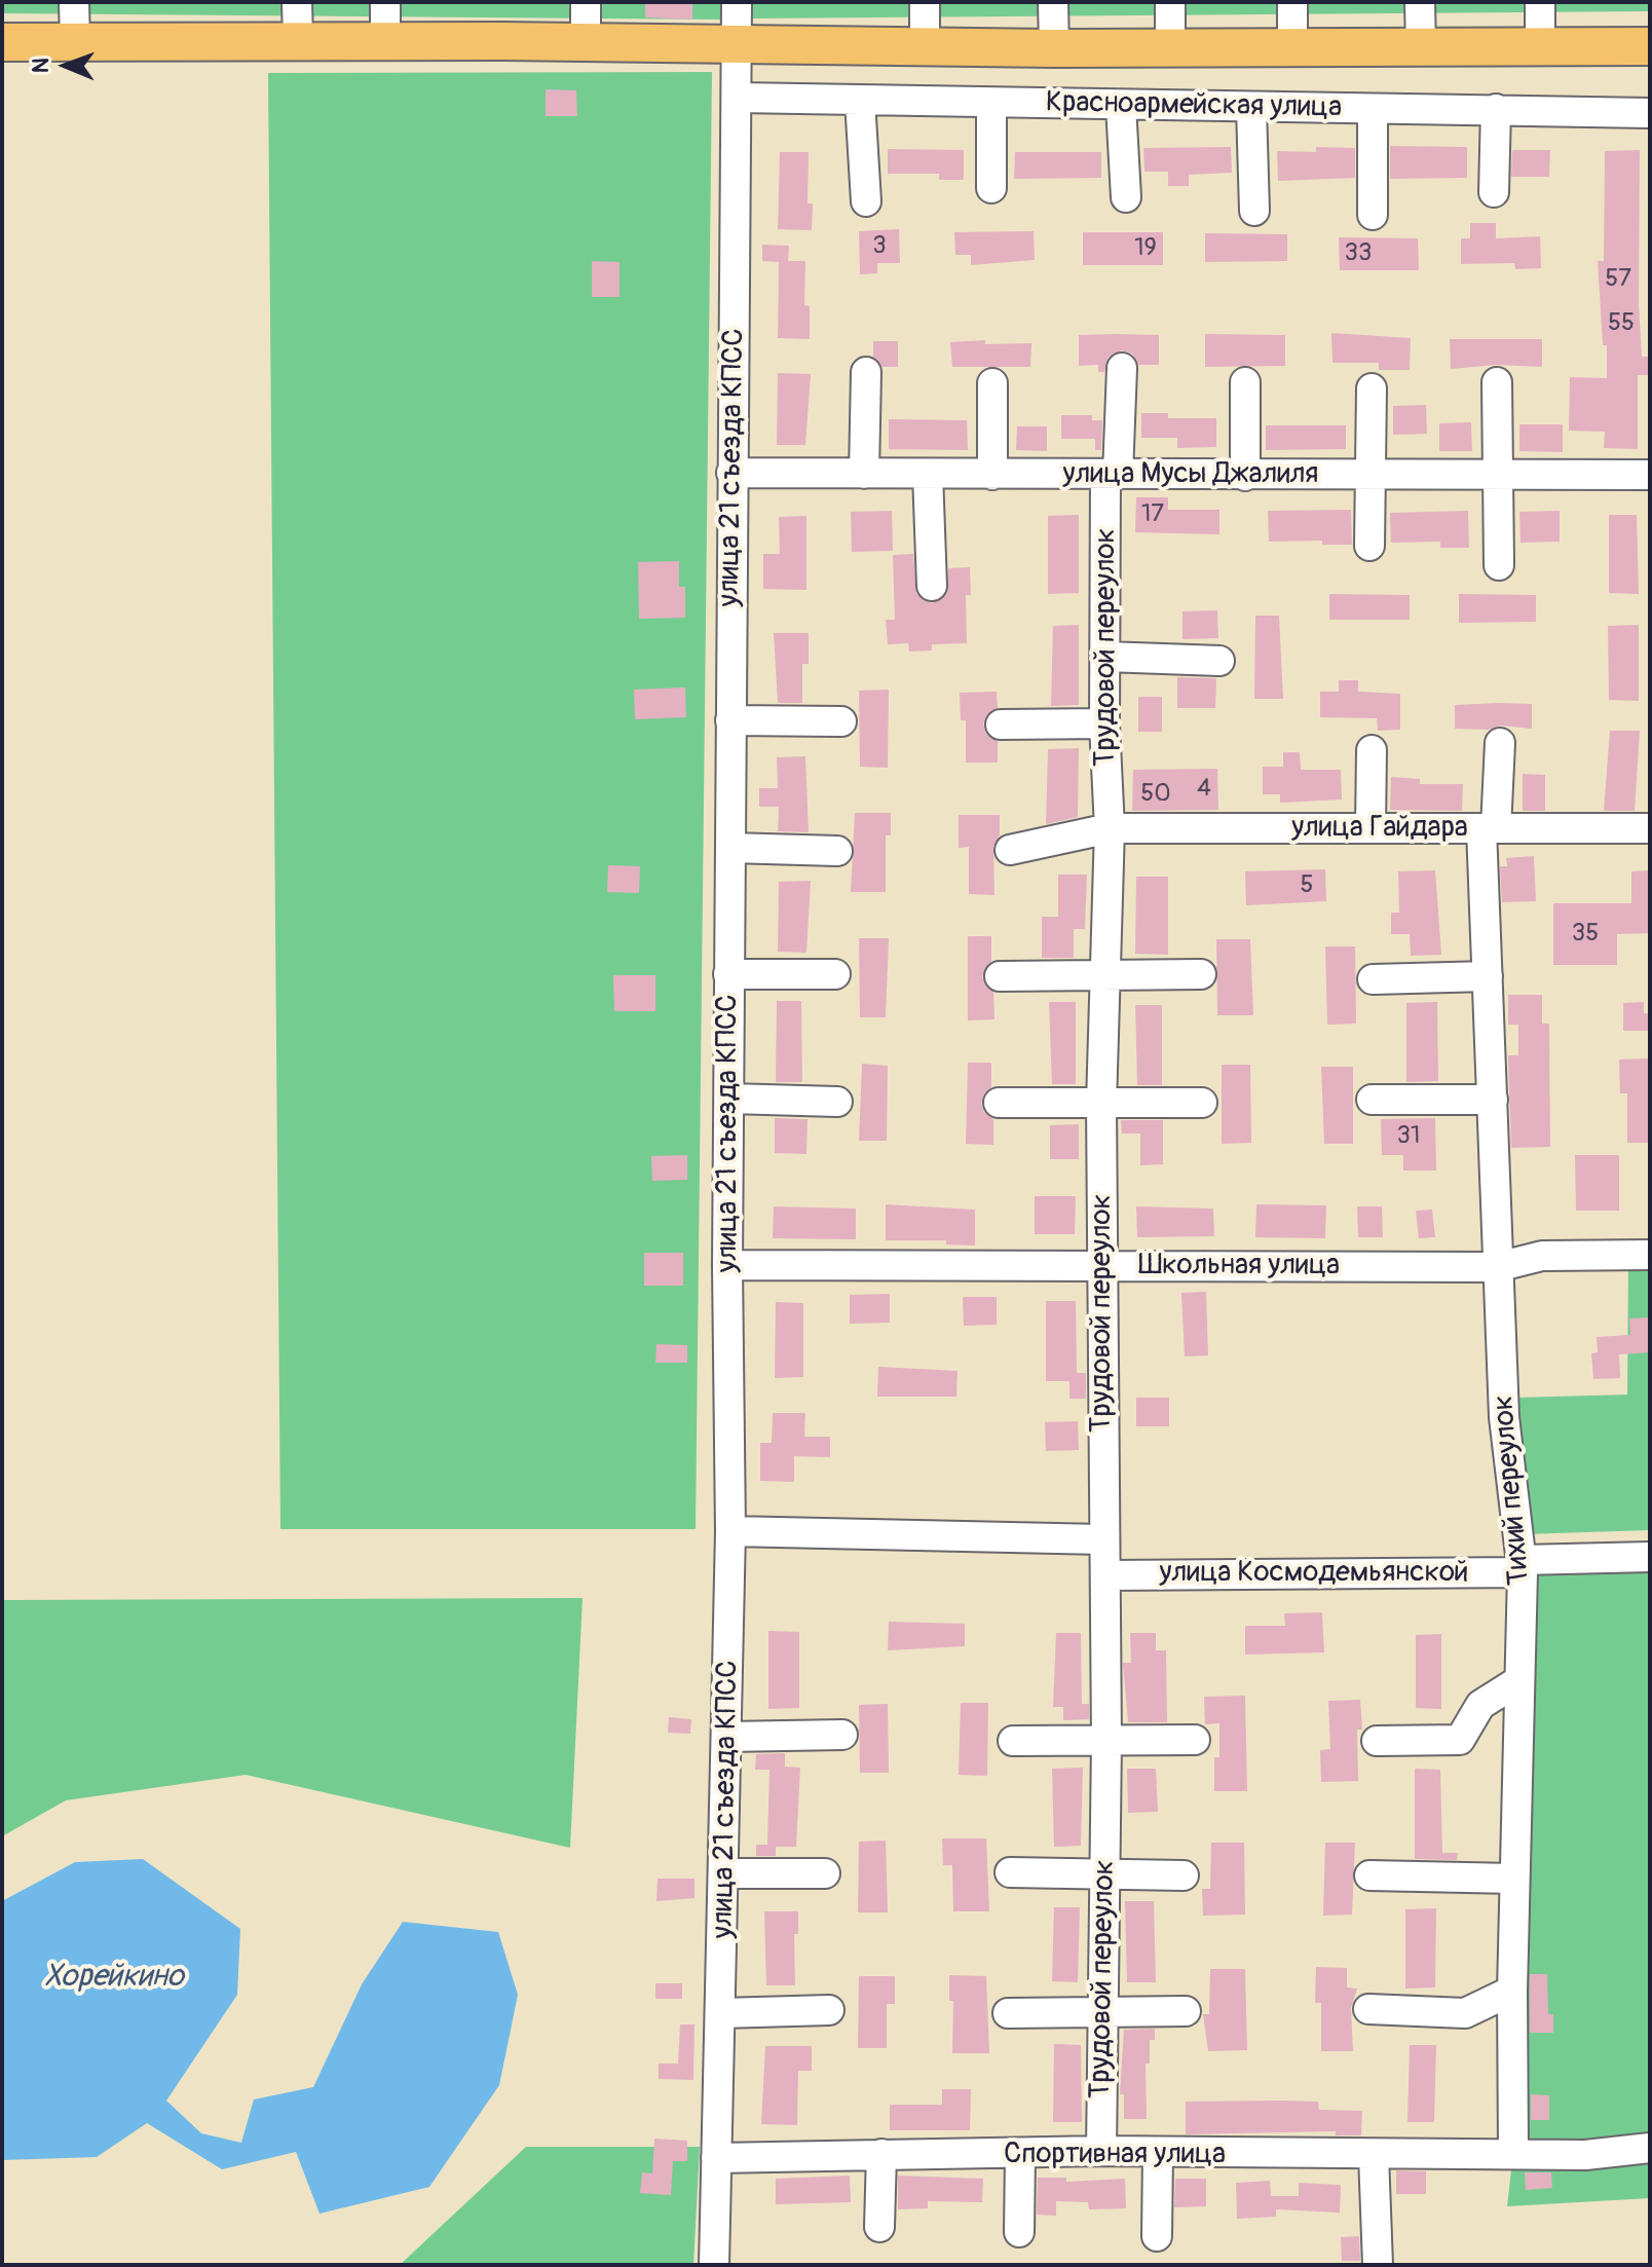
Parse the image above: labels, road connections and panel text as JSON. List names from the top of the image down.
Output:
{
  "streets": {
    "street": [
      "Красноармейская улица",
      "улица 21 съезда КПСС",
      "улица Мусы Джалиля",
      "Трудовой переулок",
      "улица Гайдара",
      "Школьная улица",
      "Тихий переулок",
      "улица Космодемьянской",
      "Спортивная улица"
    ]
  },
  "crossings": [
    ["Красноармейская улица", "улица 21 съезда КПСС"],
    ["улица 21 съезда КПСС", "улица Мусы Джалиля"],
    ["улица 21 съезда КПСС", "Школьная улица"],
    ["улица 21 съезда КПСС", "Спортивная улица"],
    ["улица Мусы Джалиля", "Трудовой переулок"],
    ["Трудовой переулок", "улица Гайдара"],
    ["Трудовой переулок", "Школьная улица"],
    ["Трудовой переулок", "улица Космодемьянской"],
    ["Трудовой переулок", "Спортивная улица"],
    ["улица Гайдара", "Тихий переулок"],
    ["Школьная улица", "Тихий переулок"],
    ["Тихий переулок", "улица Космодемьянской"],
    ["Тихий переулок", "Спортивная улица"]
  ],
  "water": ["Хорейкино"],
  "house_numbers": [
    "3",
    "19",
    "33",
    "57",
    "55",
    "17",
    "4",
    "50",
    "5",
    "35",
    "31"
  ],
  "north": "left"
}
